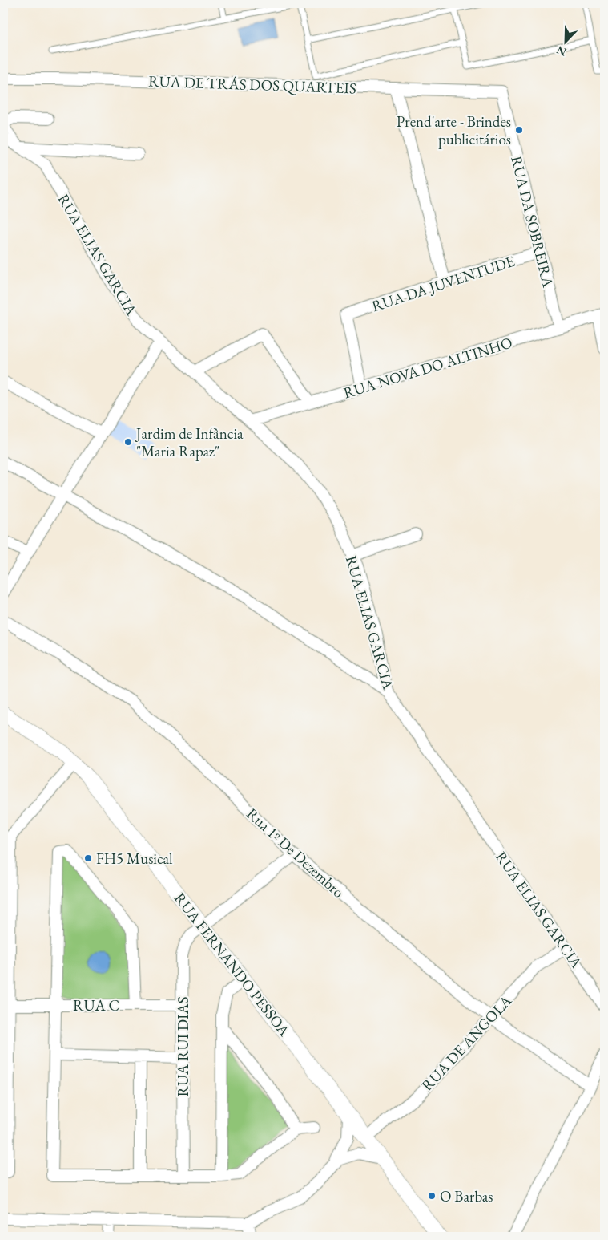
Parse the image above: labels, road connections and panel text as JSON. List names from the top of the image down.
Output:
{
  "streets": {
    "street": [
      "RUA DE TRÁS DOS QUARTEIS",
      "RUA DA SOBREIRA",
      "RUA ELIAS GARCIA",
      "RUA DA JUVENTUDE",
      "RUA NOVA DO ALTINHO",
      "Rua 1º De Dezembro",
      "RUA FERNANDO PESSOA",
      "RUA C",
      "RUA DE ANGOLA",
      "RUA RUI DIAS"
    ]
  },
  "crossings": [
    ["RUA DE TRÁS DOS QUARTEIS", "RUA DA SOBREIRA"],
    ["RUA DA SOBREIRA", "RUA DA JUVENTUDE"],
    ["RUA DA SOBREIRA", "RUA NOVA DO ALTINHO"],
    ["RUA ELIAS GARCIA", "RUA NOVA DO ALTINHO"],
    ["RUA ELIAS GARCIA", "RUA DE ANGOLA"],
    ["RUA DA JUVENTUDE", "RUA NOVA DO ALTINHO"],
    ["Rua 1º De Dezembro", "RUA DE ANGOLA"],
    ["Rua 1º De Dezembro", "RUA RUI DIAS"],
    ["RUA FERNANDO PESSOA", "RUA DE ANGOLA"],
    ["RUA FERNANDO PESSOA", "RUA RUI DIAS"],
    ["RUA C", "RUA RUI DIAS"]
  ],
  "places": [
    "Prend'arte - Brindes publicitários",
    "Jardim de Infância \"Maria Rapaz\"",
    "FH5 Musical",
    "O Barbas"
  ],
  "north": "bottom left"
}
